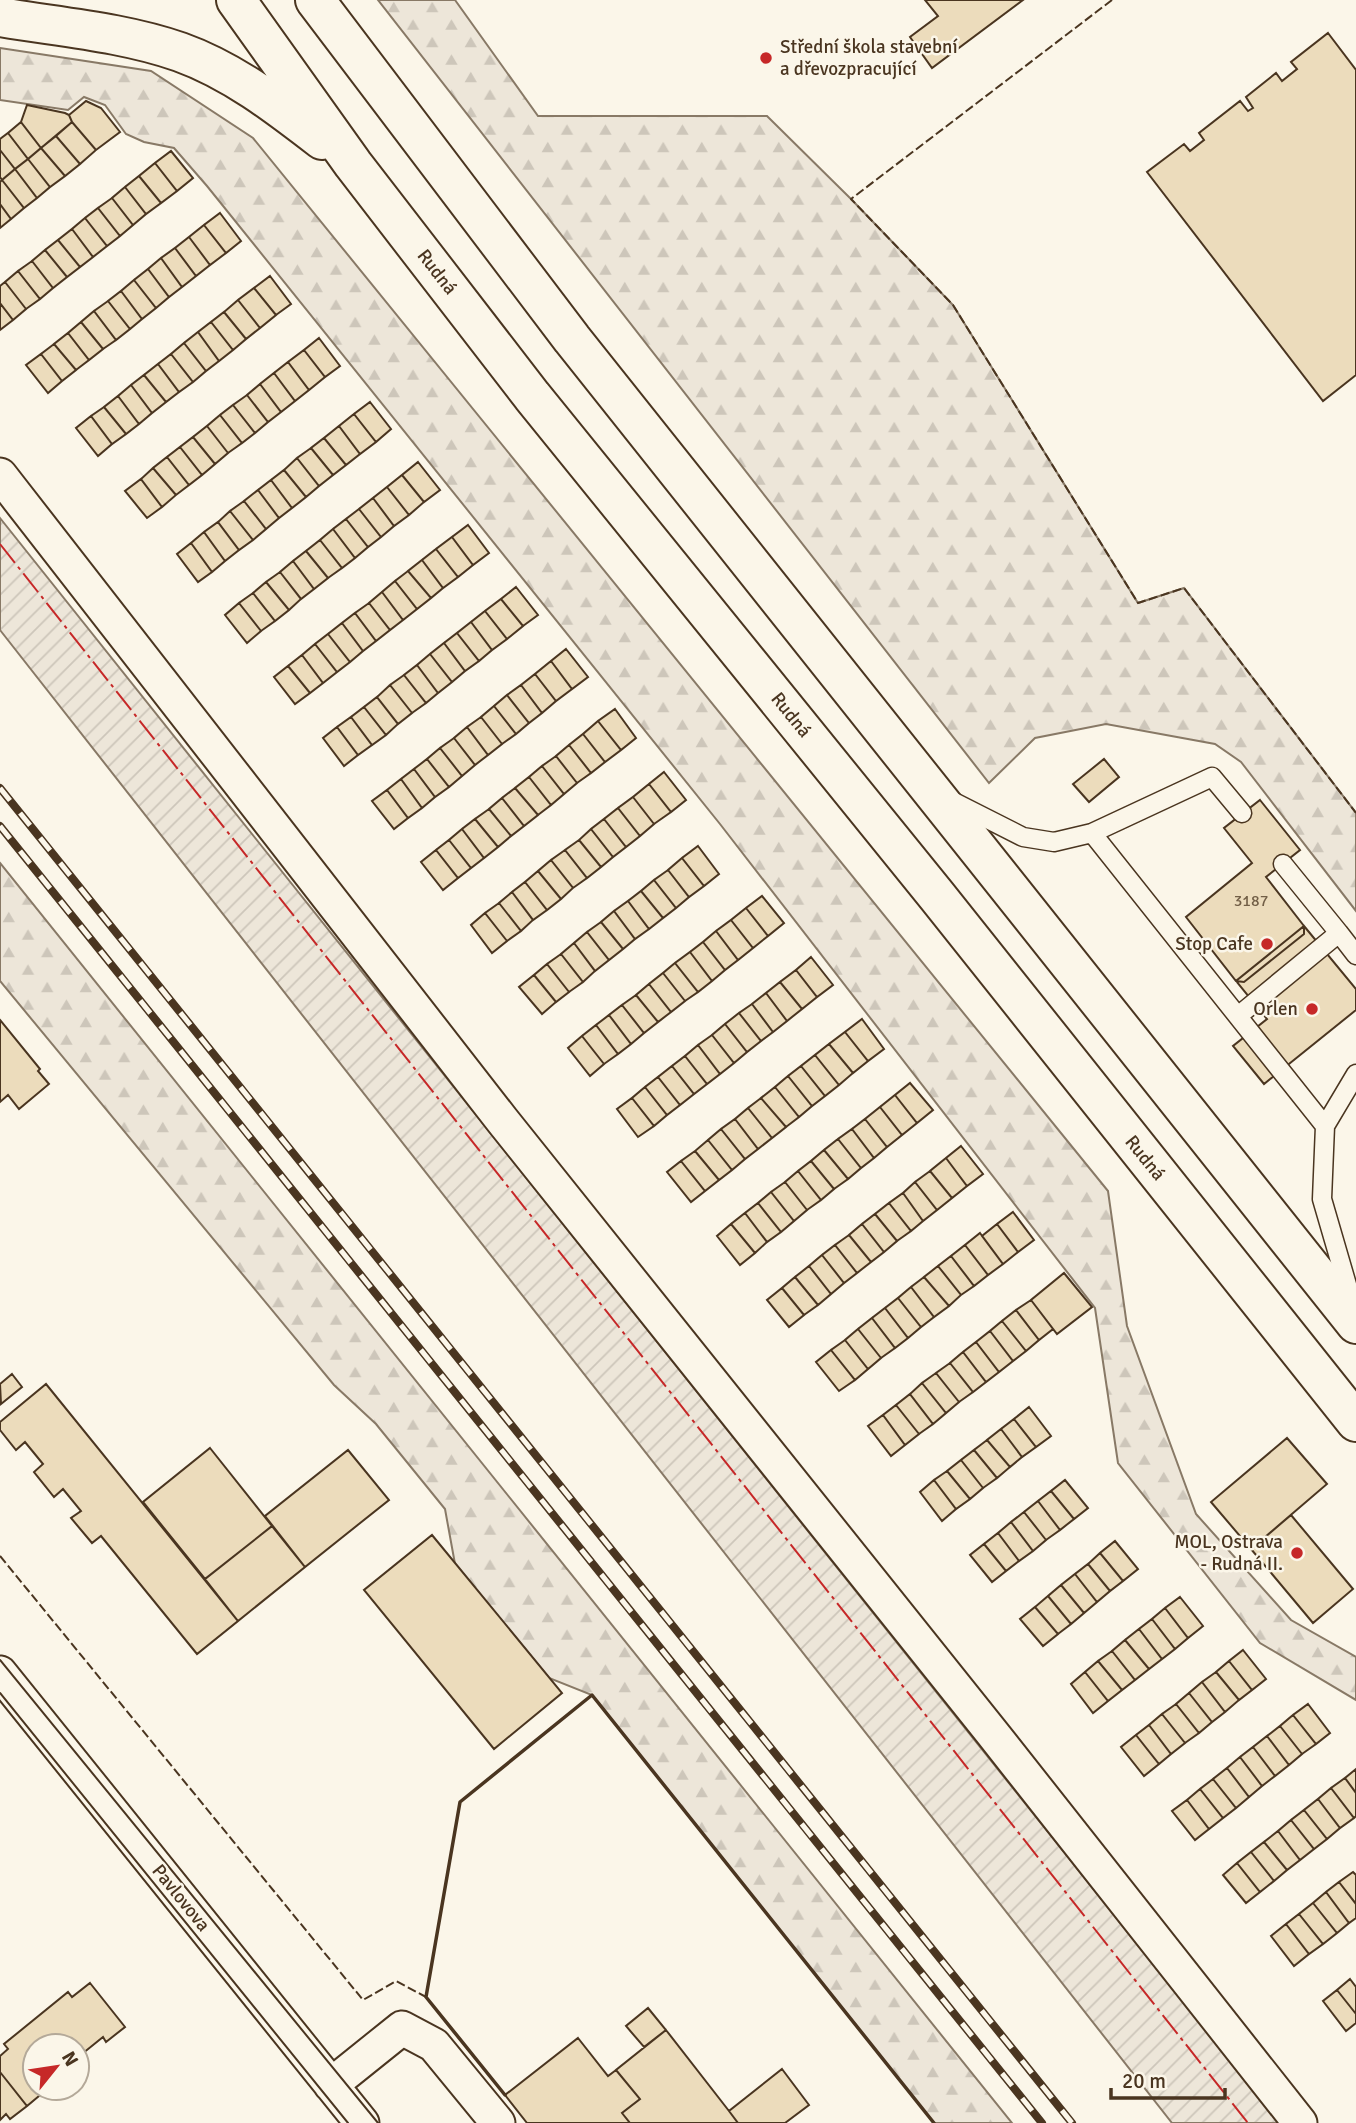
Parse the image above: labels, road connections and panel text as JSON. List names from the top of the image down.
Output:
{
  "streets": {
    "highway": ["Rudná"],
    "street": ["Pavlovova"]
  },
  "places": [
    "Střední škola stavební a dřevozpracující",
    "Stop Cafe",
    "Orlen",
    "MOL, Ostrava - Rudná II."
  ],
  "house_numbers": ["3187"],
  "scale_bar": "20 m",
  "north": "top right"
}
